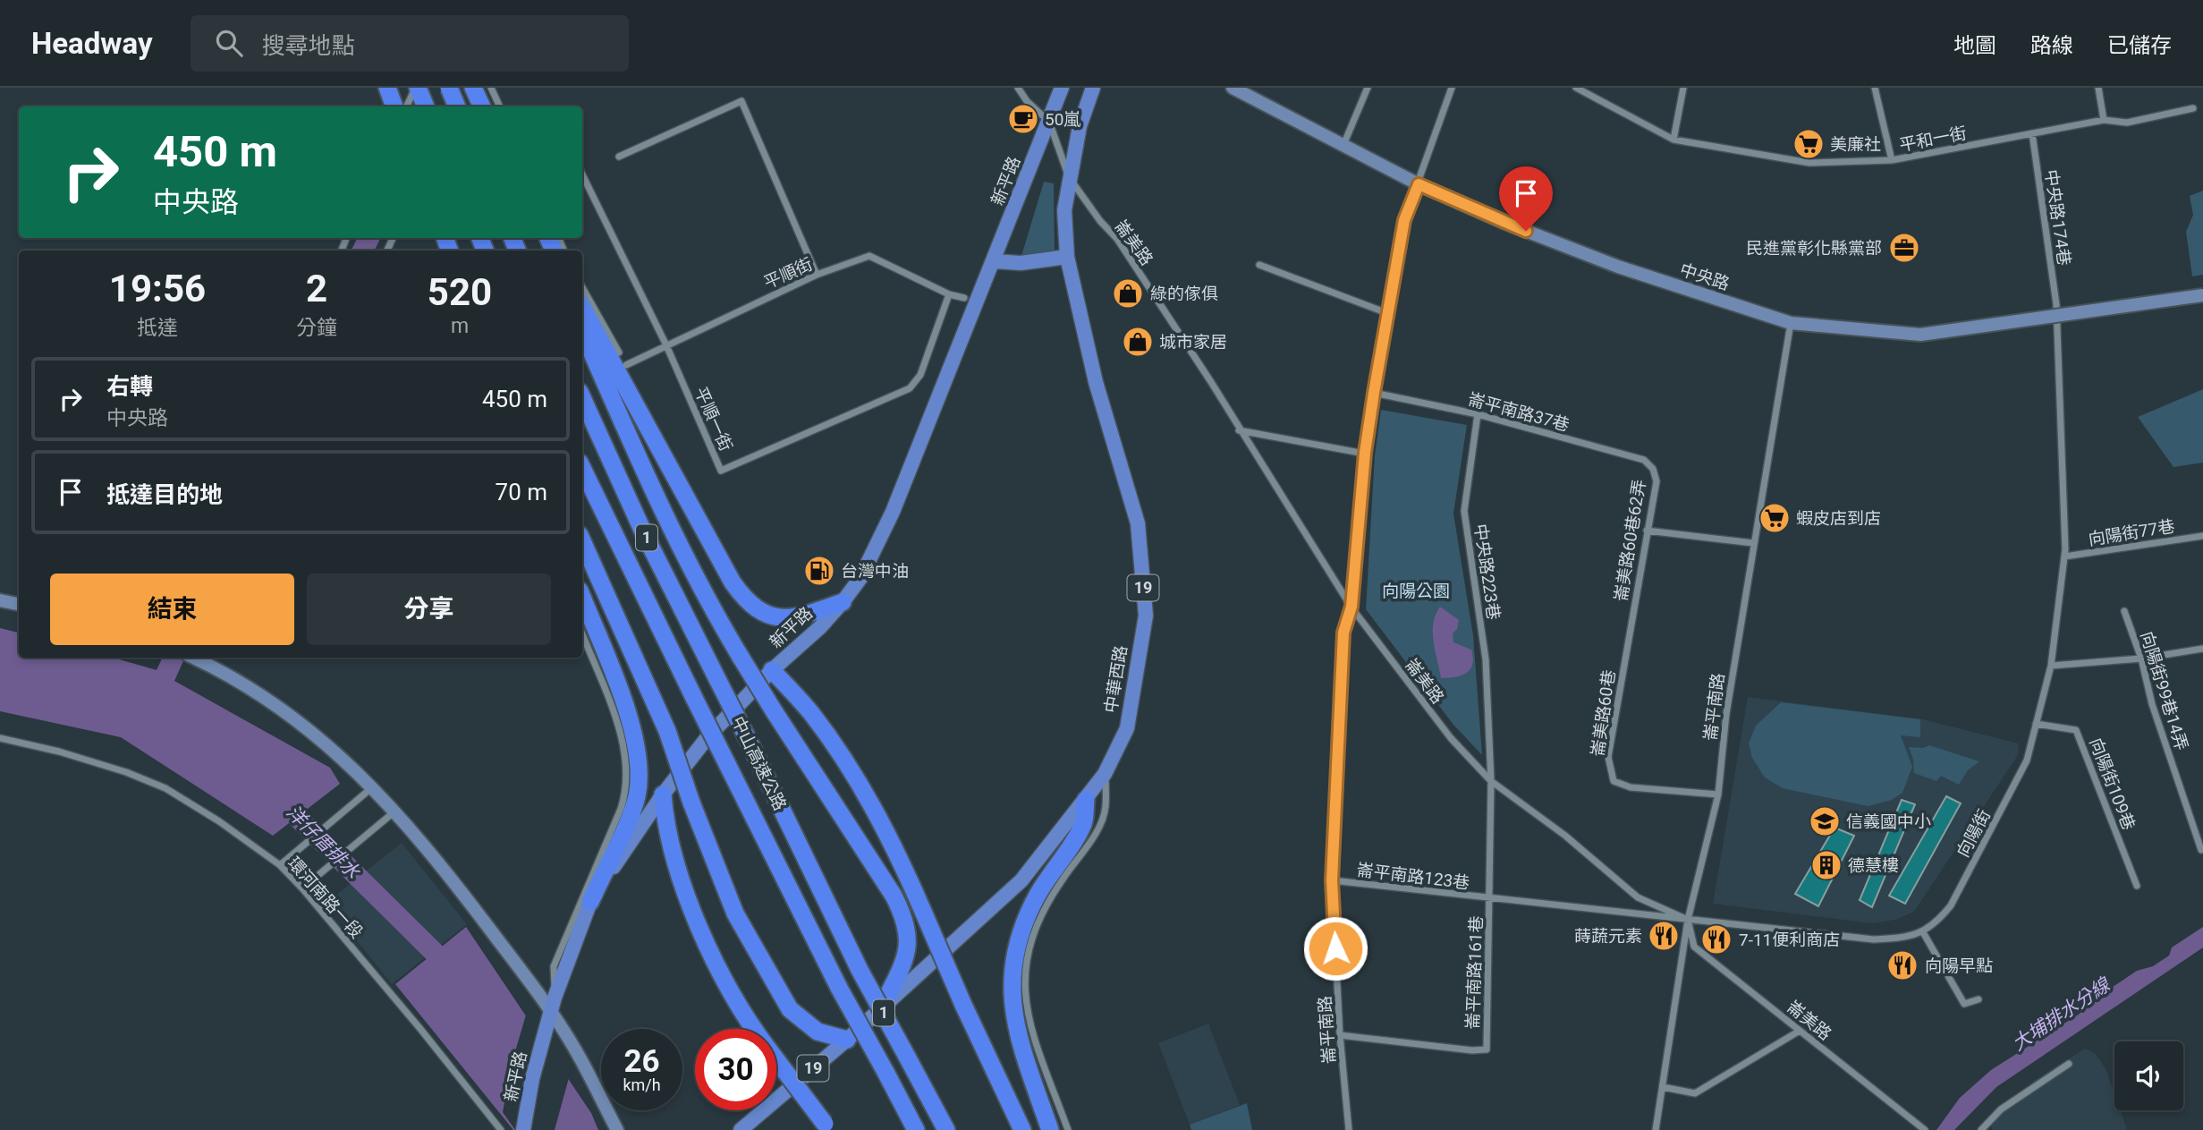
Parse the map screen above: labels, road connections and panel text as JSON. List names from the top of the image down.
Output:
{
  "streets": {
    "highway": ["1", "中山高速公路"],
    "main road": ["新平路", "19", "中華西路"],
    "street": [
      "平和一街",
      "中央路174巷",
      "崙美路",
      "平順街",
      "中央路",
      "崙平南路37巷",
      "平順一街",
      "向陽街77巷",
      "崙美路60巷62弄",
      "中央路223巷",
      "向陽街99巷14弄",
      "崙平南路",
      "崙美路60巷",
      "向陽街109巷",
      "向陽街",
      "崙平南路123巷",
      "環河南路一段",
      "崙平南路161巷"
    ]
  },
  "crossings": [
    ["平和一街", "中央路174巷"],
    ["新平路", "崙美路"],
    ["中央路174巷", "向陽街"],
    ["崙美路", "中央路223巷"],
    ["崙美路", "中華西路"],
    ["崙美路", "崙平南路"],
    ["崙美路", "向陽街"],
    ["平順街", "平順一街"],
    ["中央路", "崙平南路"],
    ["崙平南路37巷", "崙美路60巷62弄"],
    ["崙平南路37巷", "中央路223巷"],
    ["崙平南路37巷", "崙平南路"],
    ["向陽街77巷", "向陽街"],
    ["崙美路60巷62弄", "崙美路60巷"],
    ["中央路223巷", "向陽街"],
    ["中央路223巷", "崙平南路123巷"],
    ["中央路223巷", "崙平南路161巷"],
    ["崙平南路", "崙美路60巷"],
    ["崙平南路", "向陽街"],
    ["崙平南路", "崙平南路123巷"],
    ["崙平南路", "崙平南路161巷"],
    ["向陽街109巷", "向陽街"],
    ["向陽街", "崙平南路123巷"],
    ["向陽街", "崙平南路161巷"],
    ["崙平南路123巷", "崙平南路161巷"]
  ],
  "water": ["洋仔厝排水", "大埔排水分線"],
  "parks": ["向陽公園"],
  "places": {
    "cafe": ["50嵐"],
    "supermarket": ["美廉社", "蝦皮店到店"],
    "office": ["民進黨彰化縣黨部"],
    "shop": ["綠的傢俱", "城市家居"],
    "fuel station": ["台灣中油"],
    "school or university": ["信義國中小"],
    "building": ["德慧樓"],
    "restaurant": ["蒔蔬元素", "7-11便利商店", "向陽早點"]
  },
  "page": {
    "header": "Headway",
    "search": "搜尋地點",
    "nav": ["地圖", "路線", "已儲存"],
    "turn": ["450 m", "中央路"],
    "eta": [
      "19:56",
      "抵達",
      "2",
      "分鐘",
      "520",
      "m"
    ],
    "list": [
      {
        "name": "右轉",
        "note": "中央路",
        "value": "450 m"
      },
      {
        "name": "抵達目的地",
        "value": "70 m"
      }
    ],
    "buttons": ["結束", "分享"],
    "speed": "26 km/h",
    "limit": "30"
  }
}
